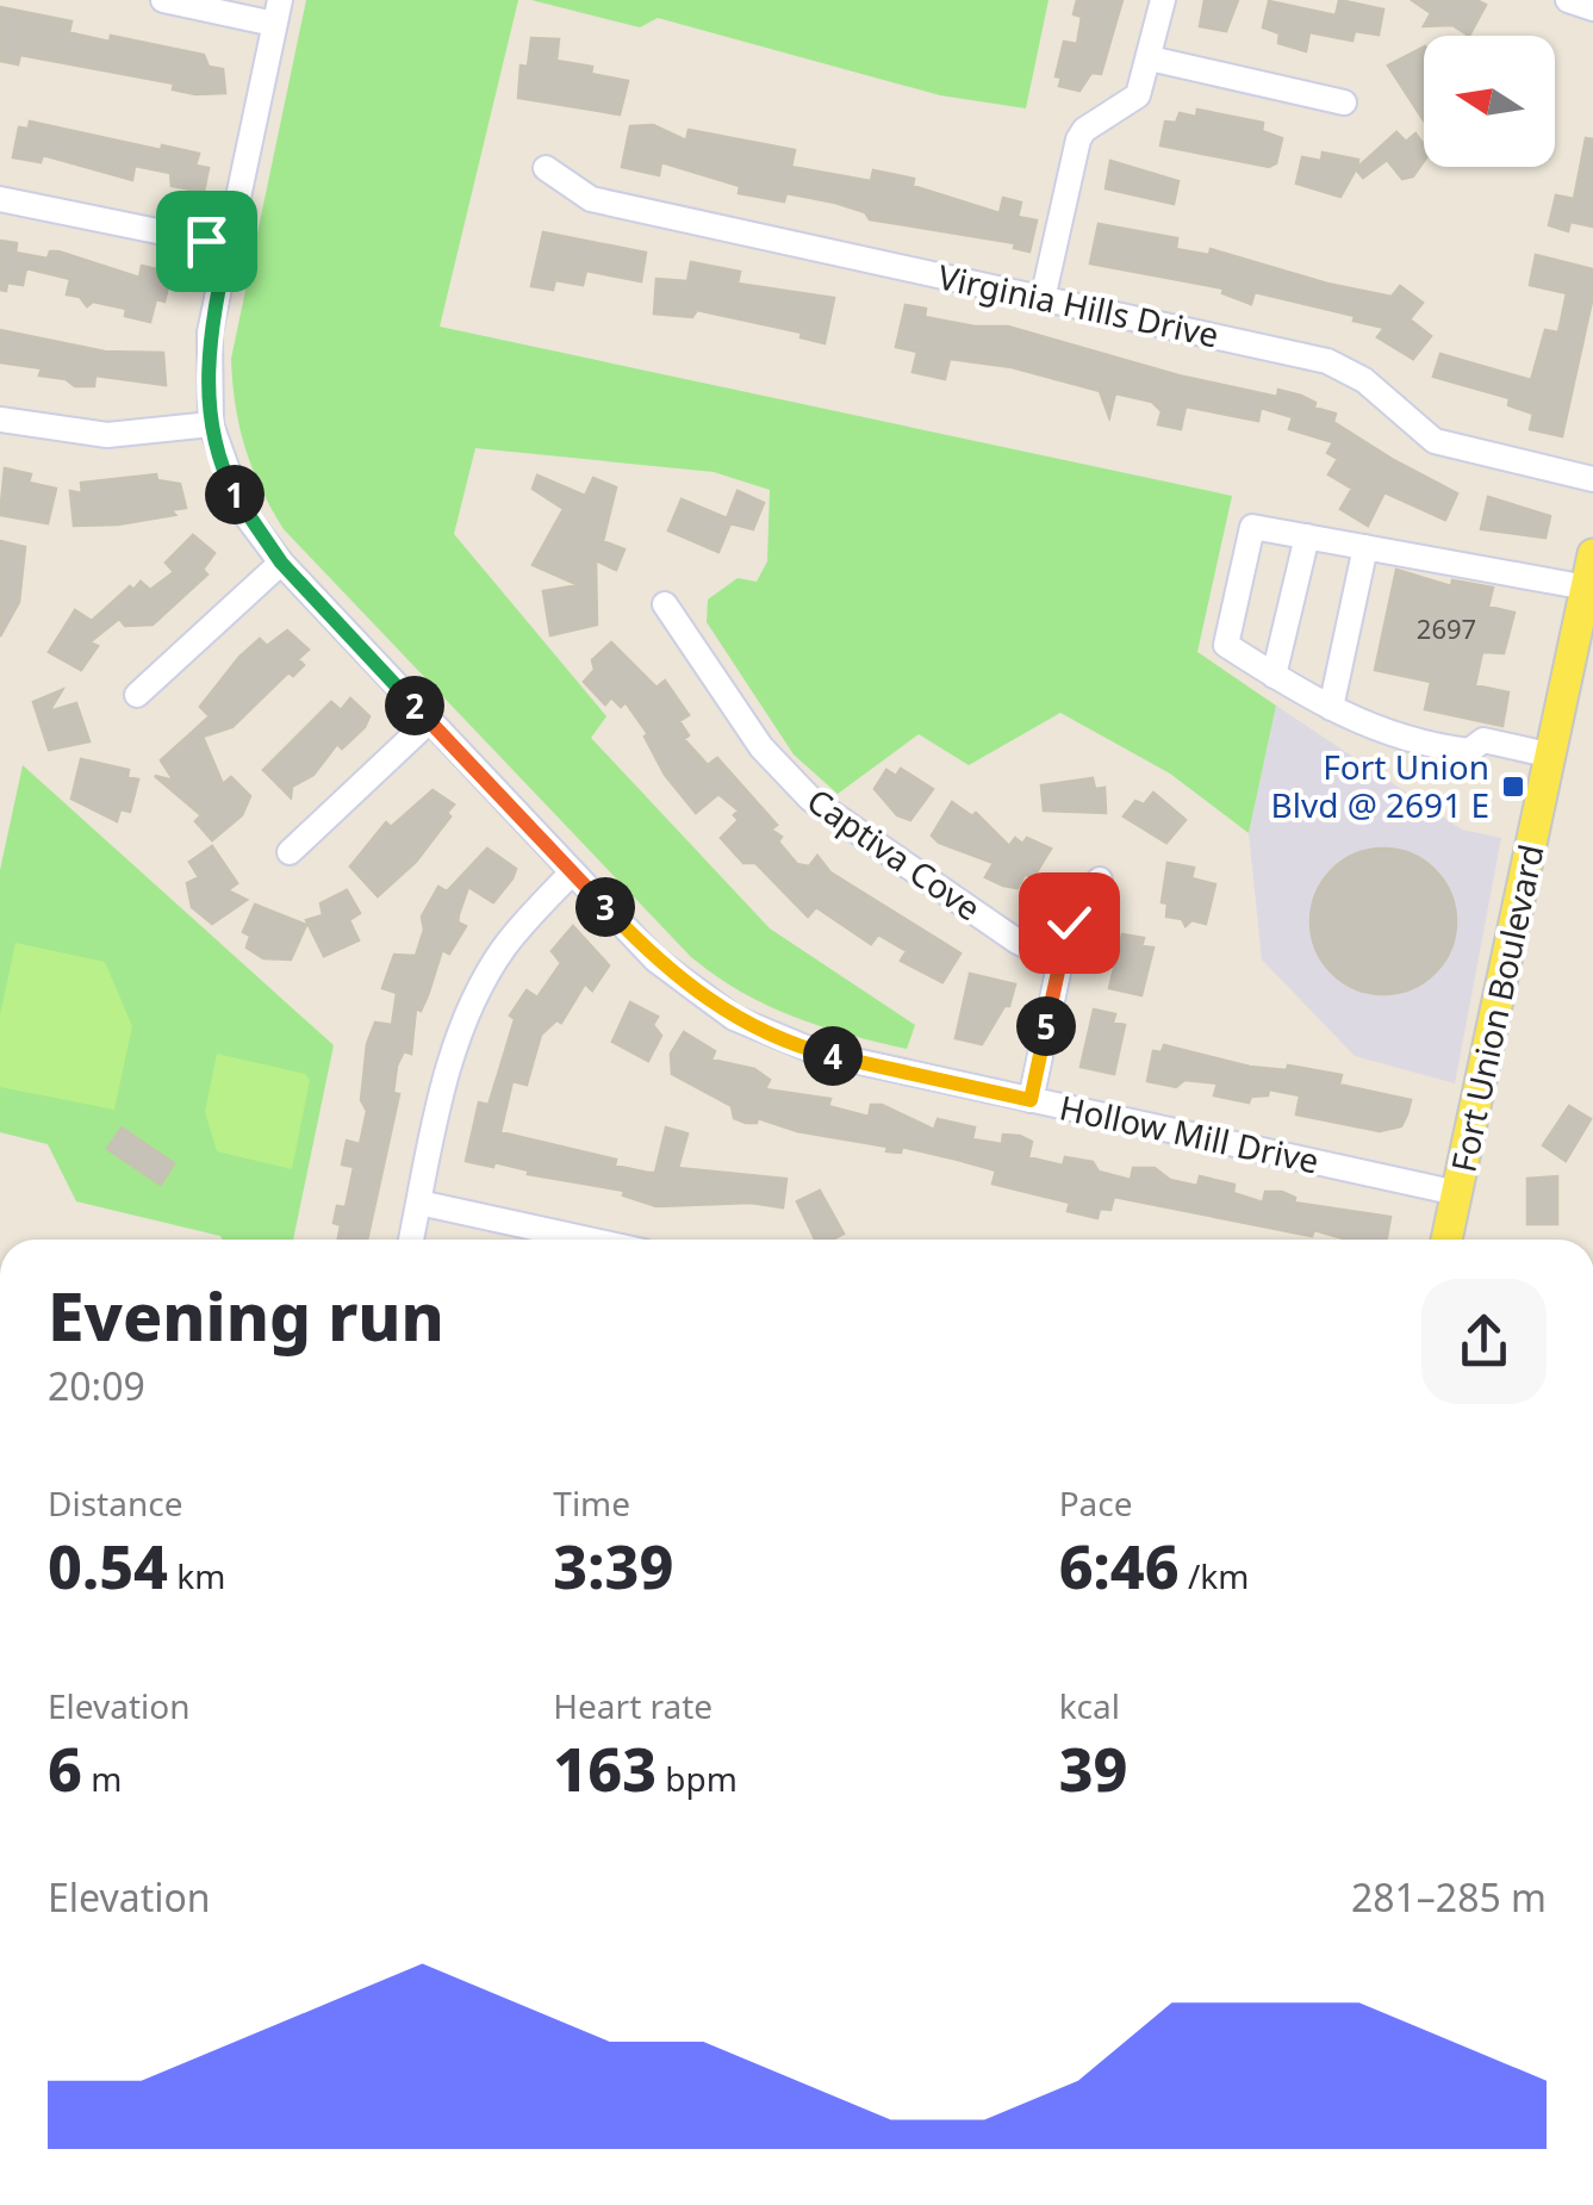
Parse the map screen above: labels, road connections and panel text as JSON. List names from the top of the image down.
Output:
{
  "streets": {
    "main road": ["Fort Union Boulevard"],
    "street": ["Virginia Hills Drive", "Captiva Cove", "Hollow Mill Drive"]
  },
  "crossings": [
    ["Fort Union Boulevard", "Hollow Mill Drive"]
  ],
  "places": {
    "transit": ["Fort Union Blvd @ 2691 E"]
  },
  "house_numbers": ["2697"],
  "north": "left",
  "page": {
    "pins": [
      "1",
      "2",
      "3",
      "5",
      "4"
    ],
    "heading": ["Evening run", "20:09"],
    "stats": [
      ["Distance", "0.54 km"],
      ["Time", "3:39"],
      ["Pace", "6:46 /km"],
      ["Elevation", "6 m"],
      ["Heart rate", "163 bpm"],
      ["kcal", "39"]
    ],
    "chart": ["Elevation", "281–285 m"]
  }
}
